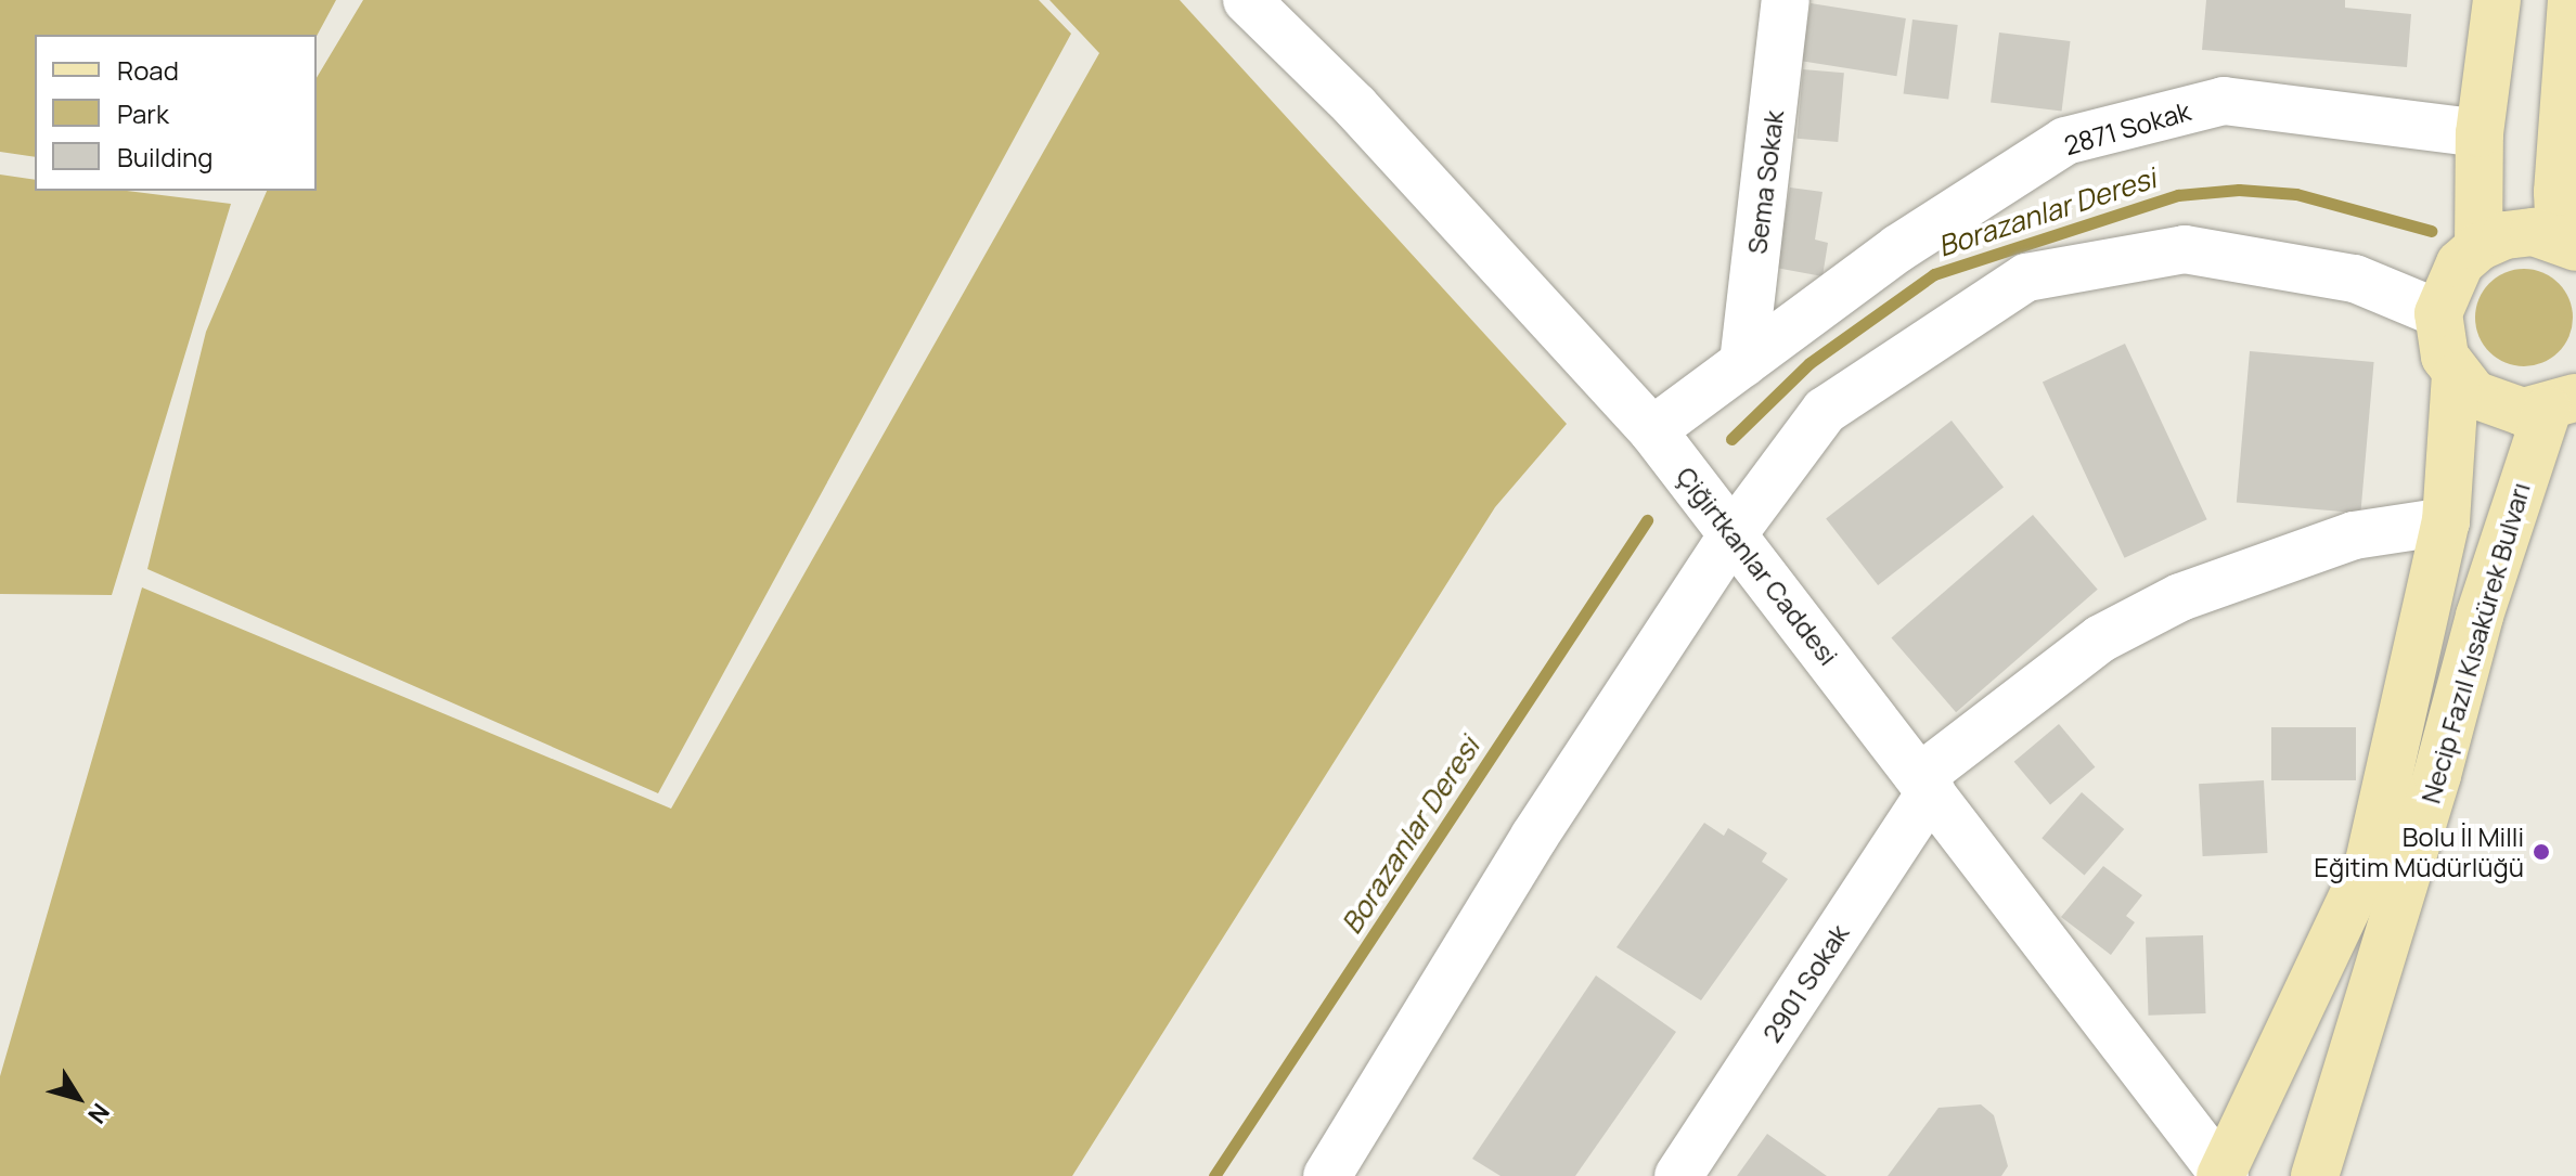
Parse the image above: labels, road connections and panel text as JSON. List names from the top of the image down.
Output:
{
  "streets": {
    "main road": ["Necip Fazıl Kısakürek Bulvarı"],
    "street": [
      "2871 Sokak",
      "Sema Sokak",
      "Çiğirtkanlar Caddesi",
      "2901 Sokak"
    ]
  },
  "crossings": [
    ["2871 Sokak", "Sema Sokak"],
    ["2871 Sokak", "Çiğirtkanlar Caddesi"],
    ["Çiğirtkanlar Caddesi", "Necip Fazıl Kısakürek Bulvarı"],
    ["Çiğirtkanlar Caddesi", "2901 Sokak"],
    ["Necip Fazıl Kısakürek Bulvarı", "2901 Sokak"]
  ],
  "water": ["Borazanlar Deresi"],
  "places": ["Bolu İl Milli Eğitim Müdürlüğü"],
  "legend": ["Road", "Park", "Building"],
  "north": "bottom right"
}
